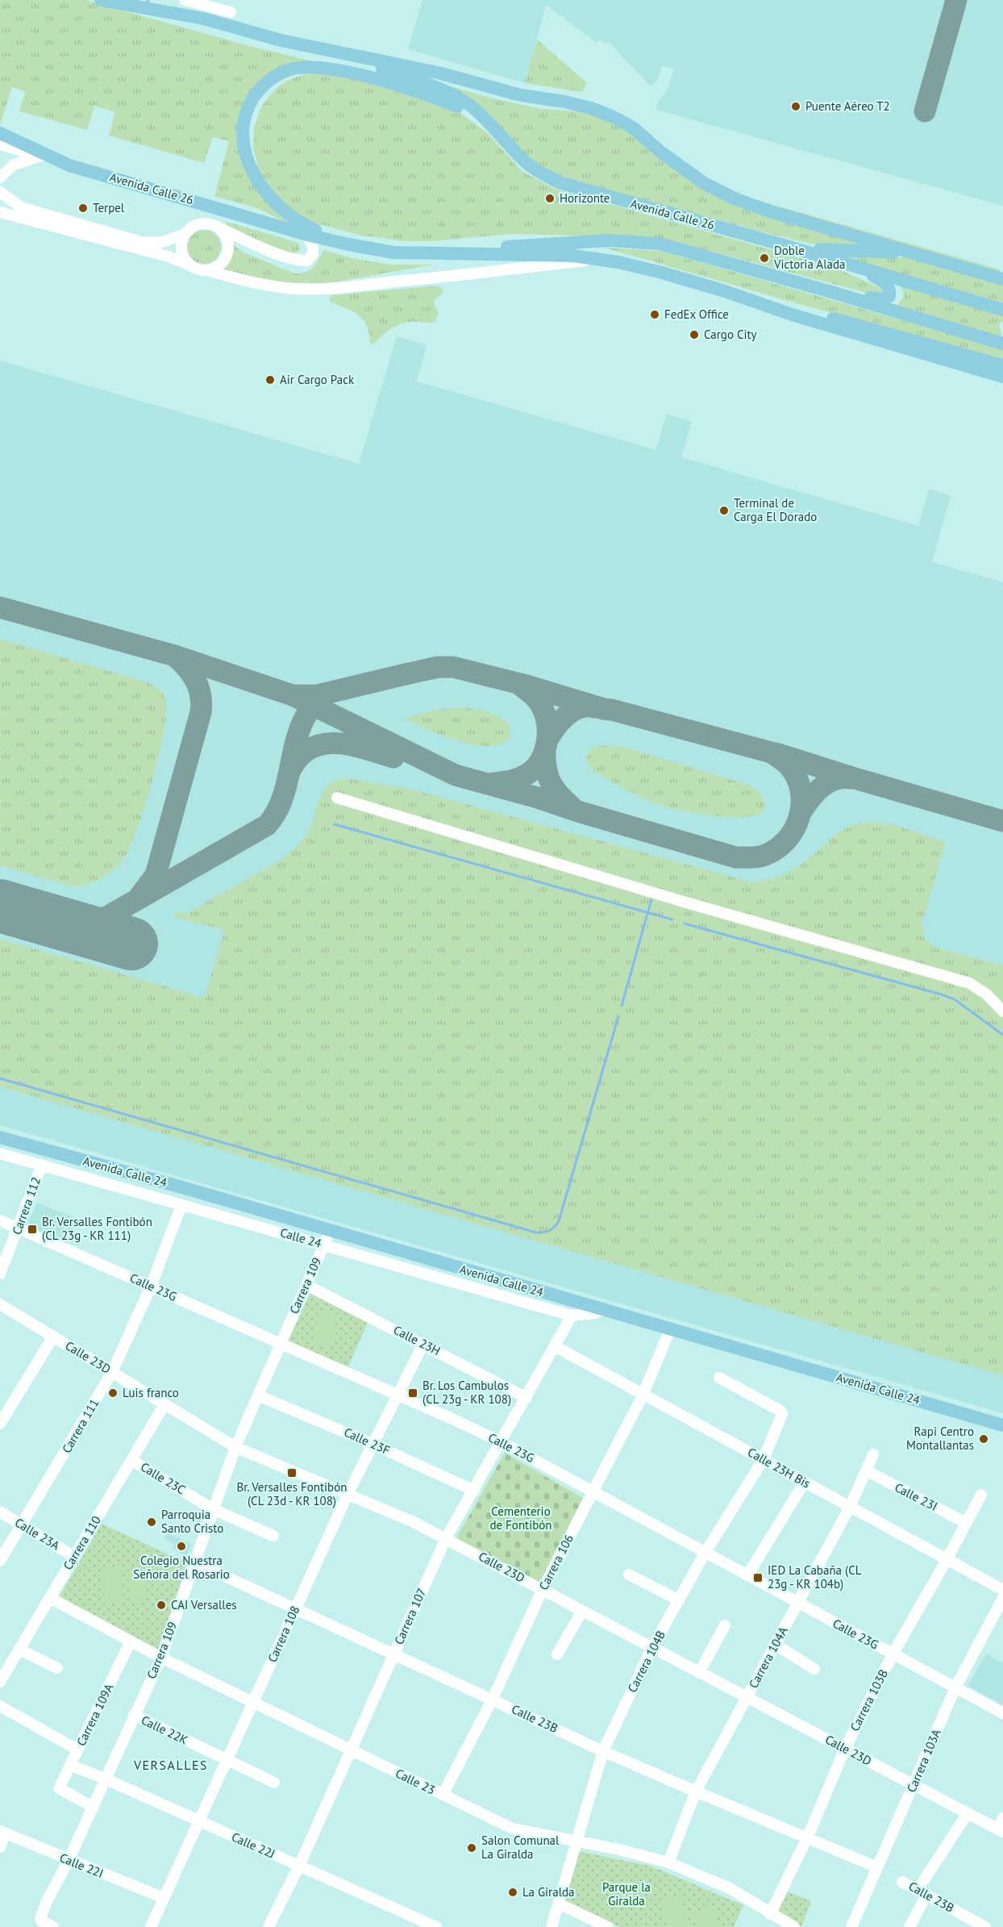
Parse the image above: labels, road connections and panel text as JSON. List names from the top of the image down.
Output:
{
  "streets": {
    "main road": ["Avenida Calle 26", "Avenida Calle 24"],
    "street": [
      "Carrera 112",
      "Calle 24",
      "Carrera 109",
      "Calle 23G",
      "Calle 23H",
      "Calle 23D",
      "Carrera 111",
      "Calle 23F",
      "Calle 23H Bis",
      "Calle 23C",
      "Calle 23I",
      "Calle 23A",
      "Carrera 110",
      "Carrera 106",
      "Carrera 107",
      "Carrera 108",
      "Carrera 104A",
      "Carrera 104B",
      "Carrera 103B",
      "Carrera 109A",
      "Calle 23B",
      "Calle 22K",
      "Carrera 103A",
      "Calle 23",
      "Calle 22J",
      "Calle 22I"
    ]
  },
  "crossings": [
    ["Avenida Calle 24", "Calle 24"],
    ["Avenida Calle 24", "Carrera 109"],
    ["Avenida Calle 24", "Carrera 106"],
    ["Carrera 112", "Calle 24"],
    ["Carrera 112", "Calle 23G"],
    ["Calle 24", "Carrera 109"],
    ["Calle 24", "Carrera 111"],
    ["Calle 24", "Carrera 107"],
    ["Carrera 109", "Calle 23G"],
    ["Carrera 109", "Calle 23H"],
    ["Carrera 109", "Calle 23D"],
    ["Carrera 109", "Calle 23F"],
    ["Carrera 109", "Calle 23C"],
    ["Carrera 109", "Carrera 109A"],
    ["Carrera 109", "Calle 23B"],
    ["Carrera 109", "Calle 22K"],
    ["Carrera 109", "Calle 23"],
    ["Carrera 109", "Calle 22J"],
    ["Carrera 109", "Calle 22I"],
    ["Calle 23G", "Carrera 111"],
    ["Calle 23G", "Carrera 106"],
    ["Calle 23G", "Carrera 107"],
    ["Calle 23G", "Carrera 108"],
    ["Calle 23G", "Carrera 104A"],
    ["Calle 23G", "Carrera 104B"],
    ["Calle 23G", "Carrera 103B"],
    ["Calle 23G", "Carrera 103A"],
    ["Calle 23H", "Carrera 107"],
    ["Calle 23H", "Carrera 108"],
    ["Calle 23D", "Carrera 111"],
    ["Calle 23D", "Carrera 110"],
    ["Calle 23D", "Carrera 106"],
    ["Calle 23D", "Carrera 107"],
    ["Calle 23D", "Carrera 108"],
    ["Calle 23D", "Carrera 104A"],
    ["Calle 23D", "Carrera 104B"],
    ["Calle 23D", "Carrera 103B"],
    ["Calle 23D", "Carrera 103A"],
    ["Carrera 111", "Calle 23A"],
    ["Calle 23F", "Carrera 107"],
    ["Calle 23F", "Carrera 108"],
    ["Calle 23H Bis", "Carrera 106"],
    ["Calle 23H Bis", "Carrera 107"],
    ["Calle 23H Bis", "Carrera 104A"],
    ["Calle 23H Bis", "Carrera 104B"],
    ["Calle 23H Bis", "Carrera 103B"],
    ["Calle 23C", "Carrera 110"],
    ["Calle 23I", "Carrera 104A"],
    ["Calle 23I", "Carrera 103B"],
    ["Calle 23A", "Carrera 110"],
    ["Carrera 110", "Calle 23"],
    ["Carrera 106", "Calle 23B"],
    ["Carrera 106", "Calle 23"],
    ["Carrera 107", "Calle 23B"],
    ["Carrera 107", "Calle 23"],
    ["Carrera 107", "Calle 22J"],
    ["Carrera 108", "Calle 23B"],
    ["Carrera 108", "Calle 22K"],
    ["Carrera 108", "Calle 23"],
    ["Carrera 108", "Calle 22J"],
    ["Carrera 108", "Calle 22I"],
    ["Carrera 104A", "Calle 23B"],
    ["Carrera 104A", "Calle 23"],
    ["Carrera 104B", "Calle 23B"],
    ["Carrera 104B", "Calle 23"],
    ["Carrera 103B", "Calle 23B"],
    ["Carrera 103B", "Calle 23"],
    ["Carrera 109A", "Calle 23"],
    ["Carrera 109A", "Calle 22J"],
    ["Calle 23B", "Carrera 103A"]
  ],
  "districts": ["VERSALLES"],
  "parks": ["Cementerio de Fontibón", "Parque la Giralda"],
  "places": {
    "other": [
      "Puente Aéreo T2",
      "Horizonte",
      "Terpel",
      "Doble Victoria Alada",
      "FedEx Office",
      "Cargo City",
      "Air Cargo Pack",
      "Terminal de Carga El Dorado",
      "Luis franco",
      "Rapi Centro Montallantas",
      "Parroquia Santo Cristo",
      "Colegio Nuestra Señora del Rosario",
      "CAI Versalles",
      "Salon Comunal La Giralda",
      "La Giralda"
    ],
    "transit": [
      "Br. Versalles Fontibón (CL 23g - KR 111)",
      "Br. Los Cambulos (CL 23g - KR 108)",
      "Br. Versalles Fontibón (CL 23d - KR 108)",
      "IED La Cabaña (CL 23g - KR 104b)"
    ]
  }
}
